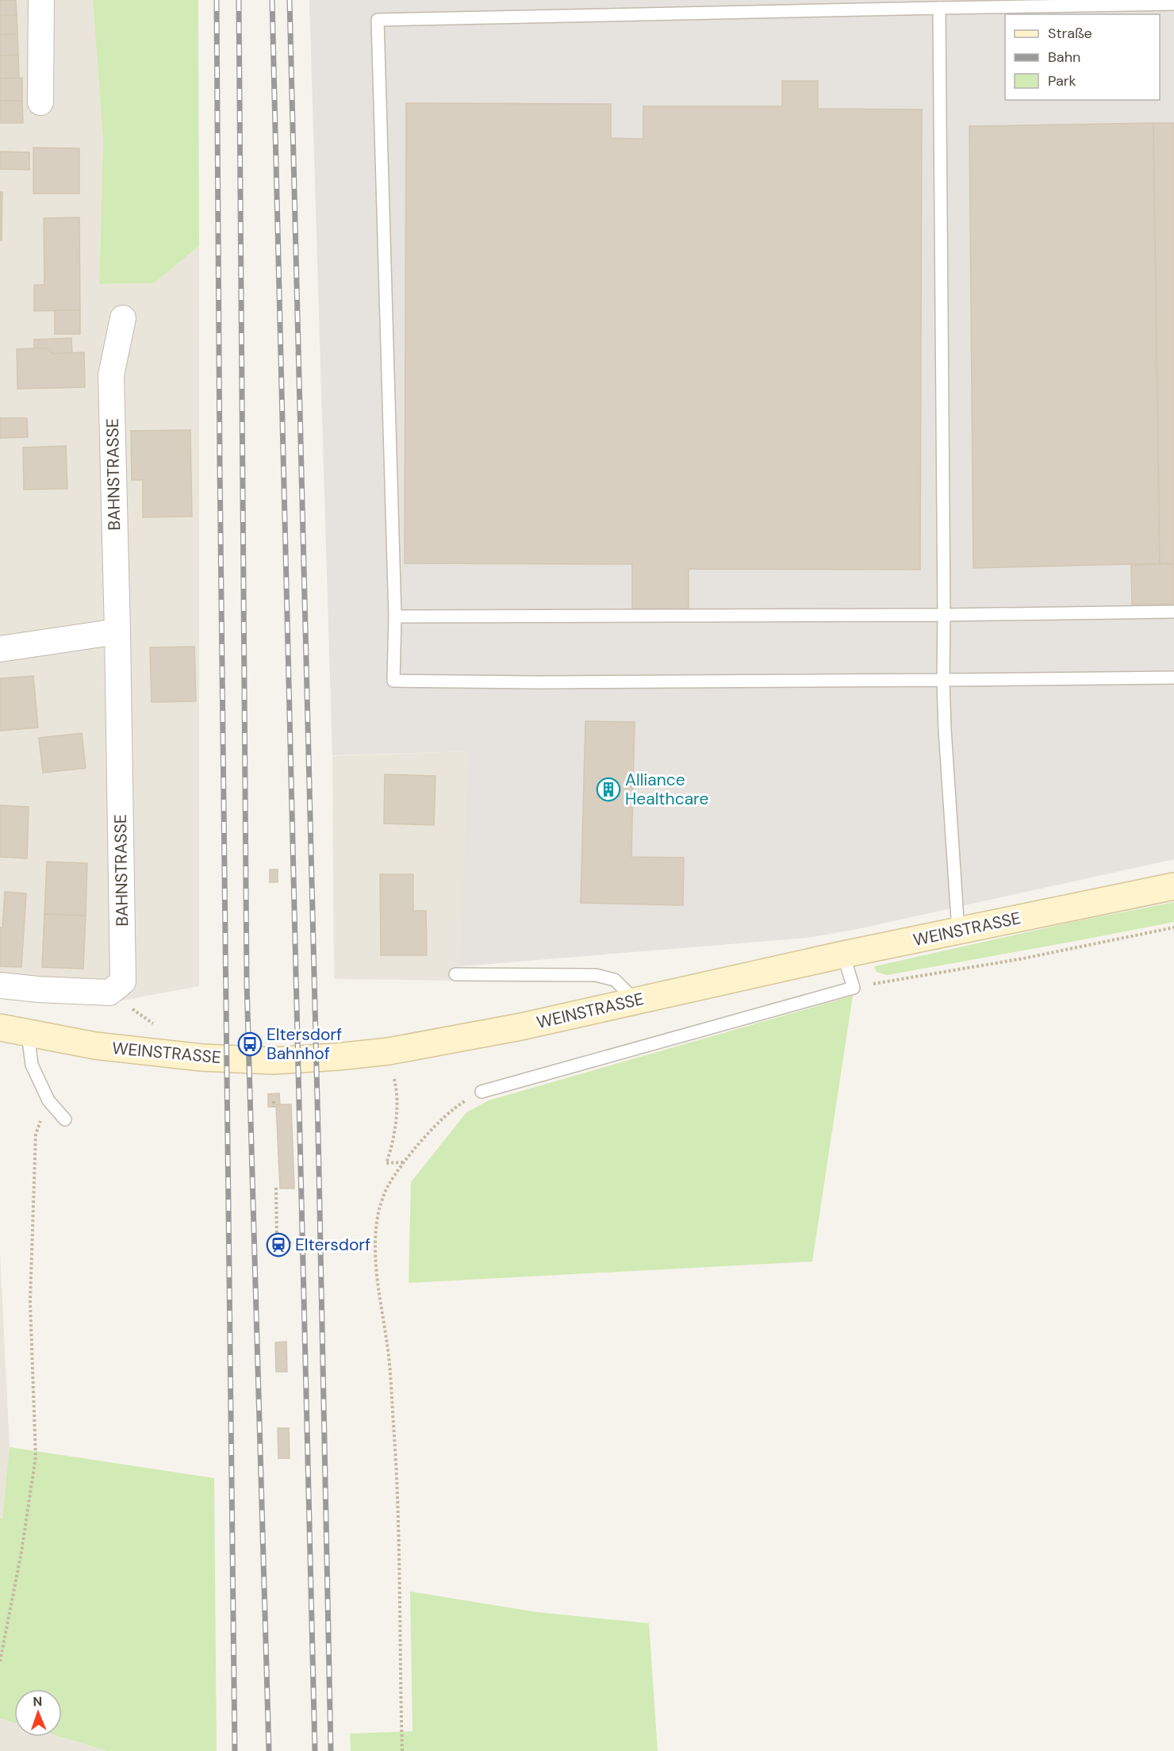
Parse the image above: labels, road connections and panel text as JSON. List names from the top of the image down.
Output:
{
  "streets": {
    "main road": ["WEINSTRASSE"],
    "street": ["BAHNSTRASSE"]
  },
  "places": {
    "building": ["Alliance Healthcare"],
    "bus stop": ["Eltersdorf Bahnhof"],
    "station": ["Eltersdorf"]
  },
  "legend": ["Straße", "Bahn", "Park"],
  "north": "top"
}
